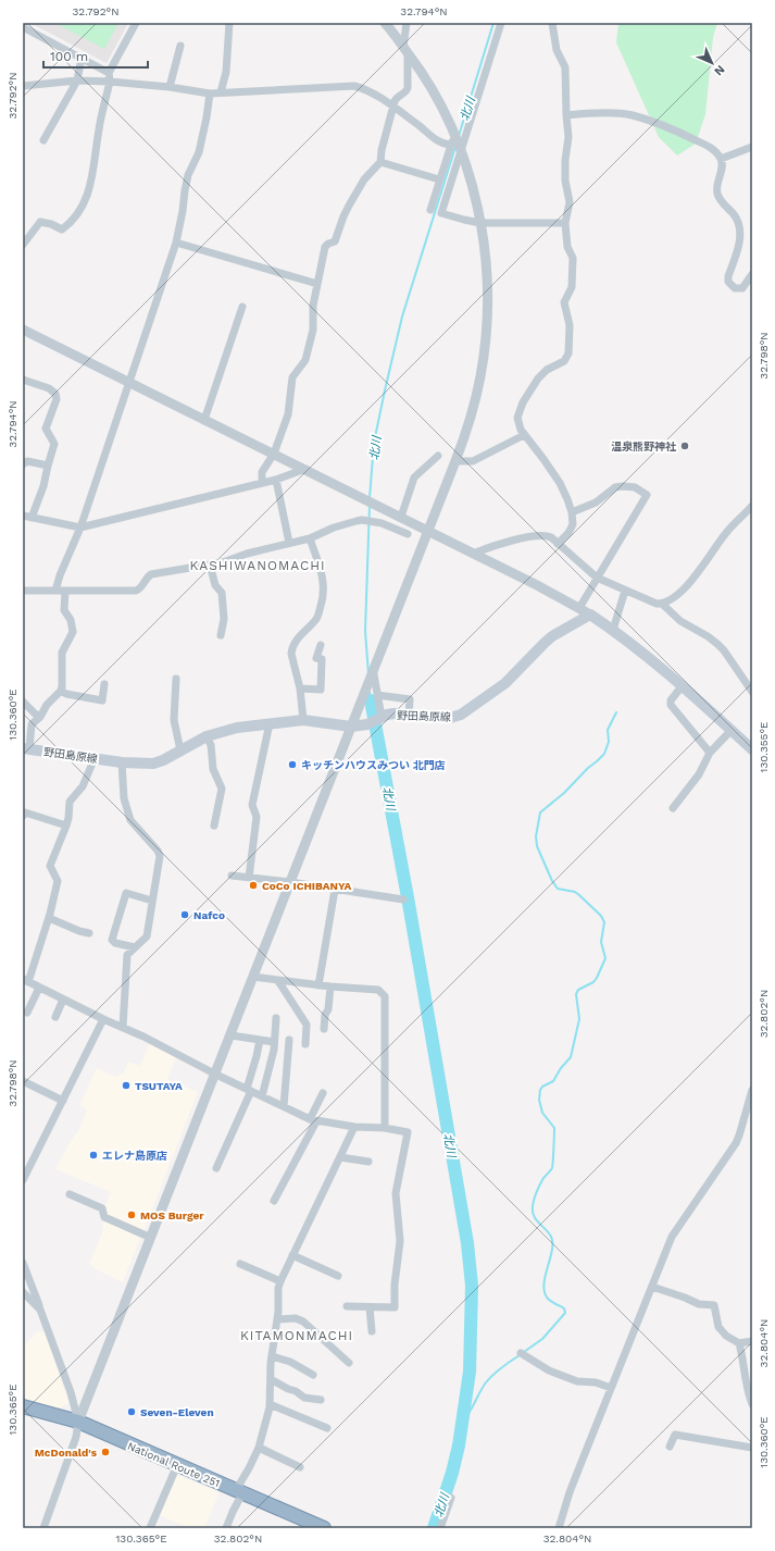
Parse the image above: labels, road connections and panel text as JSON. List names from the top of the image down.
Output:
{
  "streets": {
    "highway": ["National Route 251"],
    "main road": ["野田島原線"]
  },
  "districts": ["KASHIWANOMACHI", "KITAMONMACHI"],
  "water": ["北川"],
  "places": [
    "温泉熊野神社",
    "キッチンハウスみつい 北門店",
    "CoCo ICHIBANYA",
    "Nafco",
    "TSUTAYA",
    "エレナ島原店",
    "MOS Burger",
    "Seven-Eleven",
    "McDonald's"
  ],
  "scale_bar": "100 m",
  "north": "bottom right",
  "coordinates": [
    "32.792°N",
    "32.794°N",
    "32.798°N",
    "130.360°E",
    "130.355°E",
    "32.802°N",
    "32.804°N",
    "130.365°E"
  ]
}
